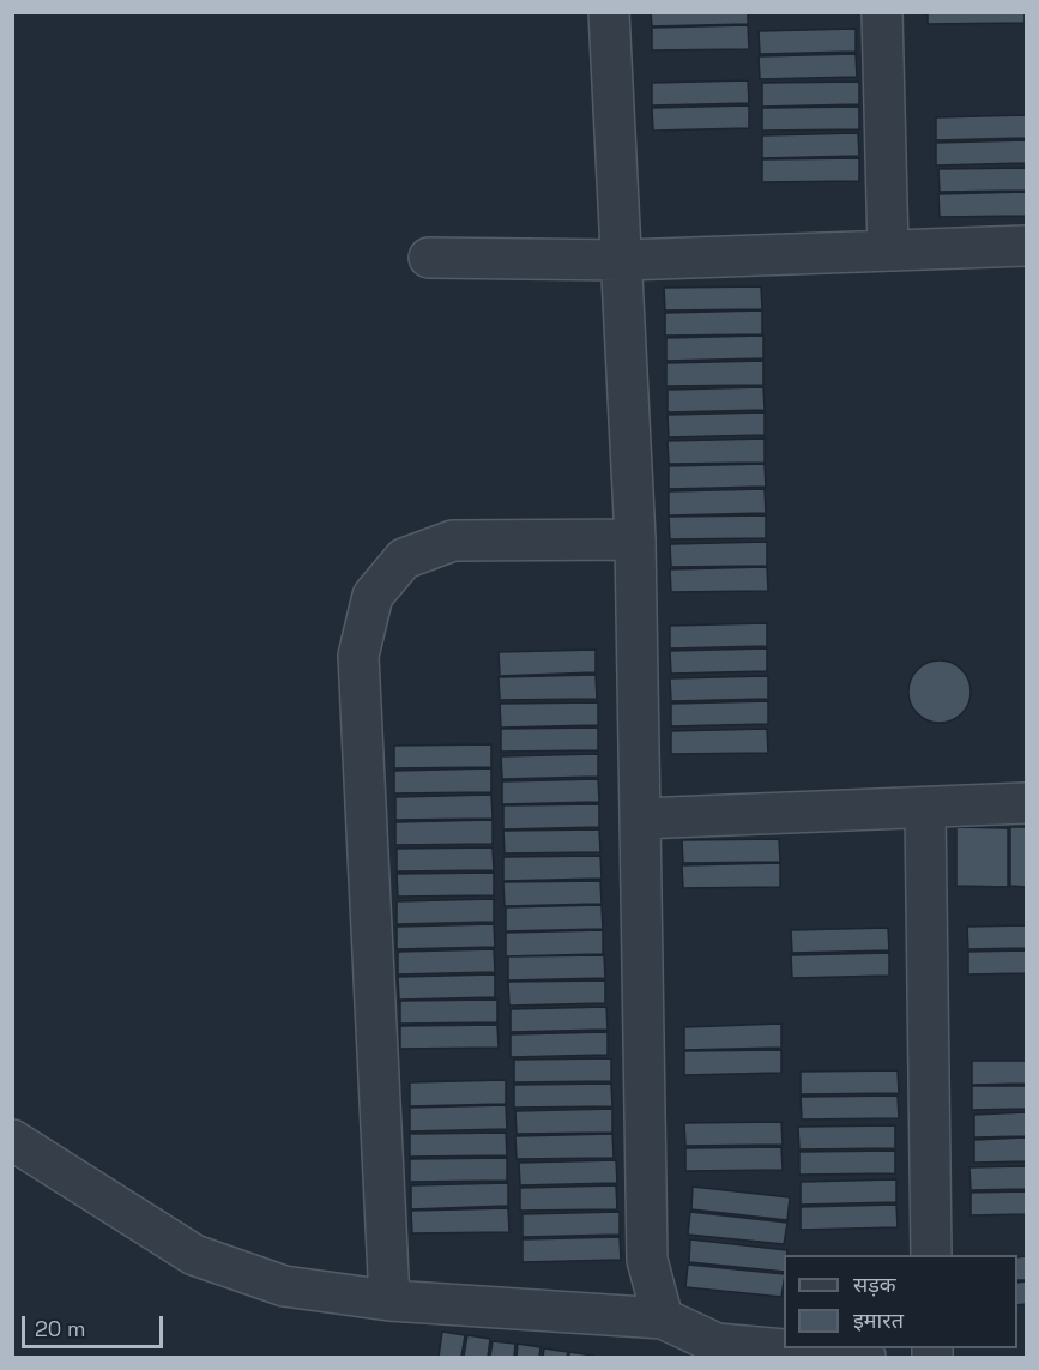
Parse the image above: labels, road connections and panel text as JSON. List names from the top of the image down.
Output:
{
  "legend": ["सड़क", "इमारत"],
  "scale_bar": "20 m"
}
